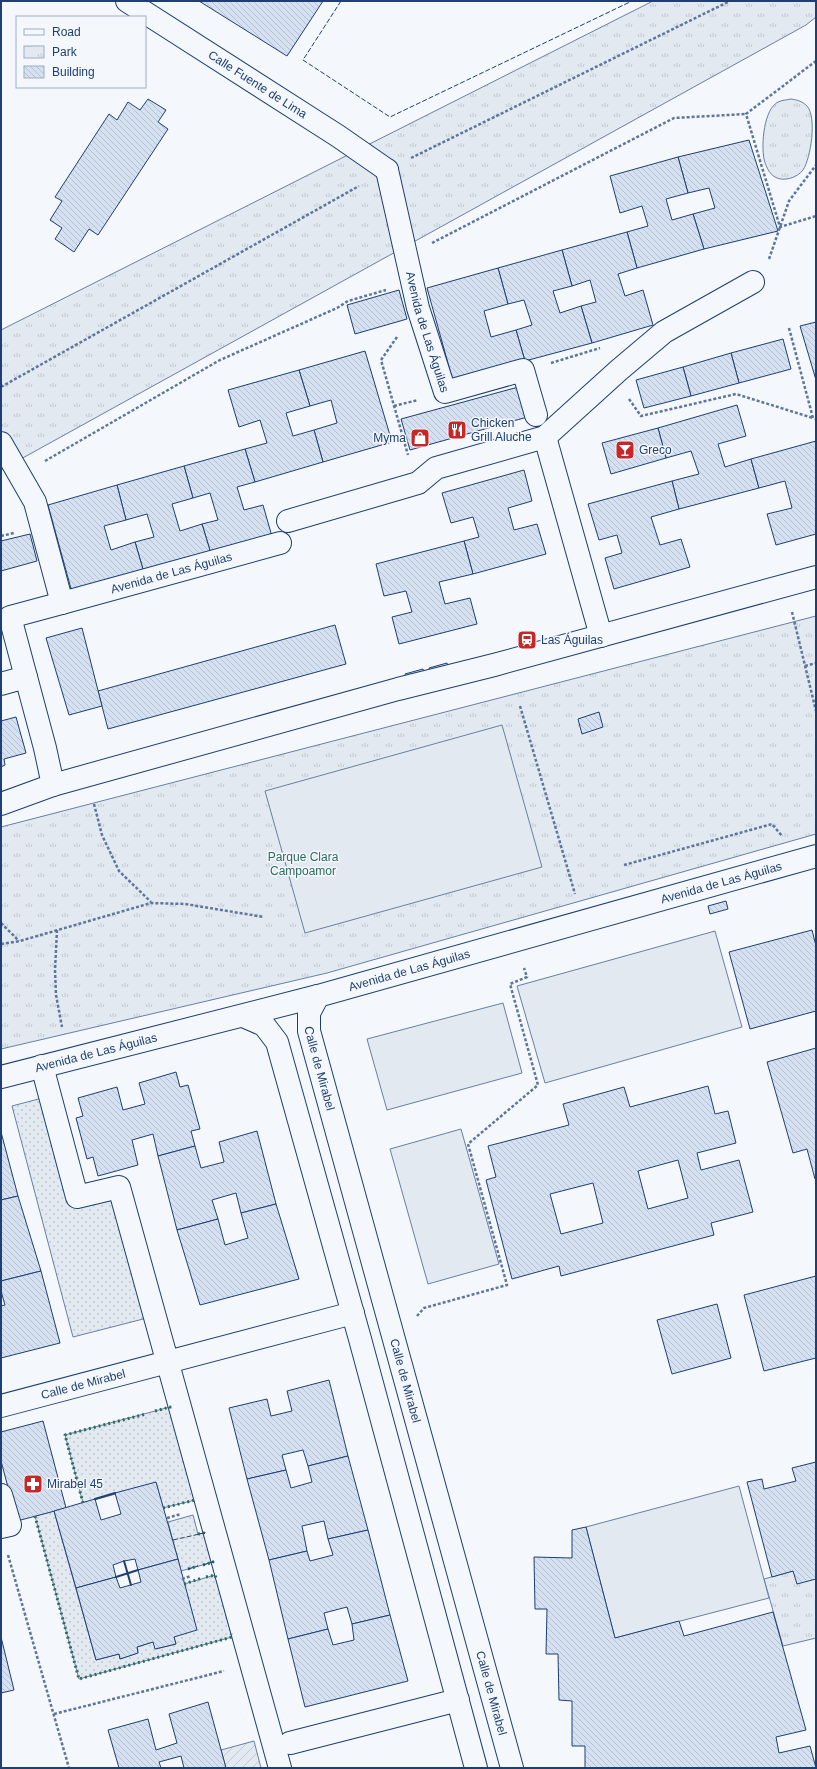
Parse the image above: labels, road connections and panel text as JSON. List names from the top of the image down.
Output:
{
  "streets": {
    "street": ["Calle Fuente de Lima", "Avenida de Las Águilas", "Calle de Mirabel"]
  },
  "crossings": [
    ["Calle Fuente de Lima", "Avenida de Las Águilas"],
    ["Avenida de Las Águilas", "Calle de Mirabel"]
  ],
  "parks": ["Parque Clara Campoamor"],
  "places": {
    "restaurant": ["Chicken Grill Aluche"],
    "shop": ["Myma"],
    "bar": ["Greco"],
    "station": ["Las Águilas"],
    "pharmacy": ["Mirabel 45"]
  },
  "legend": ["Road", "Park", "Building"]
}
